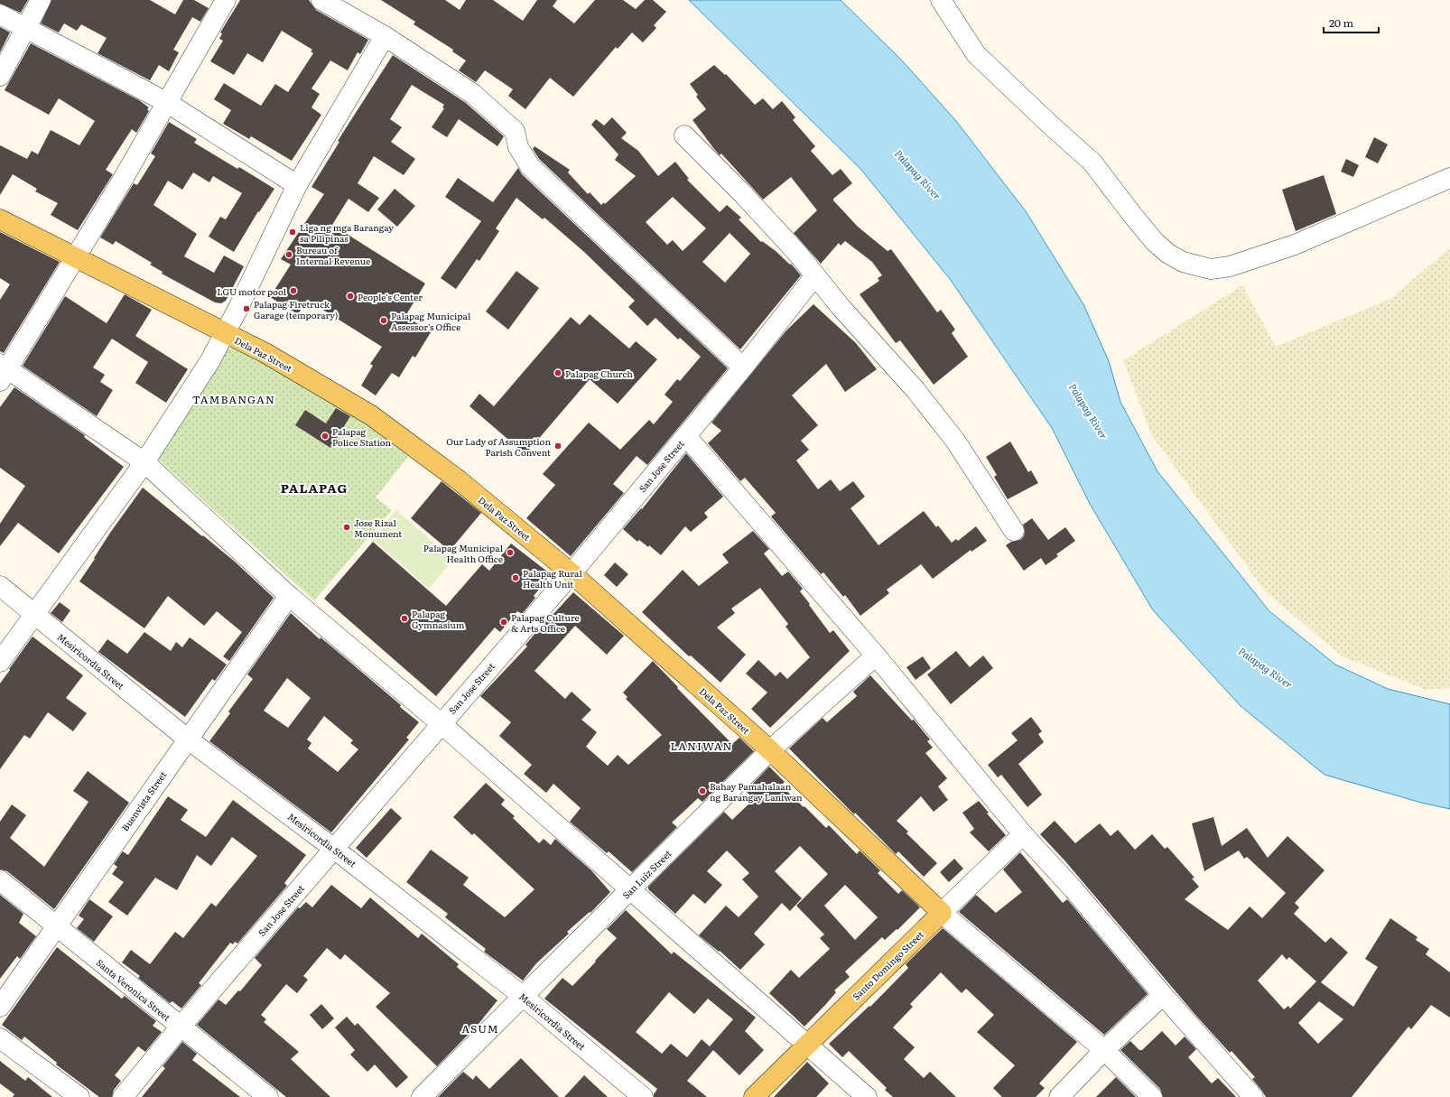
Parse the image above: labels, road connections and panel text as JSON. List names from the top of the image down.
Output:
{
  "streets": {
    "main road": ["Dela Paz Street", "Santo Domingo Street"],
    "street": [
      "San Jose Street",
      "Mesiricordia Street",
      "Buenvista Street",
      "San Luiz Street",
      "Santa Veronica Street"
    ]
  },
  "crossings": [
    ["Dela Paz Street", "San Jose Street"],
    ["Dela Paz Street", "San Luiz Street"],
    ["Dela Paz Street", "Santo Domingo Street"],
    ["San Jose Street", "Mesiricordia Street"],
    ["San Jose Street", "Santa Veronica Street"],
    ["Mesiricordia Street", "Buenvista Street"],
    ["Mesiricordia Street", "San Luiz Street"],
    ["Buenvista Street", "Santa Veronica Street"]
  ],
  "districts": [
    "TAMBANGAN",
    "PALAPAG",
    "LANIWAN",
    "ASUM"
  ],
  "water": ["Palapag River"],
  "places": [
    "Liga ng mga Barangay sa Pilipinas",
    "Bureau of Internal Revenue",
    "LGU motor pool",
    "People's Center",
    "Palapag Firetruck Garage (temporary)",
    "Palapag Municipal Assessor's Office",
    "Palapag Church",
    "Palapag Police Station",
    "Our Lady of Assumption Parish Convent",
    "Jose Rizal Monument",
    "Palapag Municipal Health Office",
    "Palapag Rural Health Unit",
    "Palapag Gymnasium",
    "Palapag Culture & Arts Office",
    "Bahay Pamahalaan ng Barangay Laniwan"
  ],
  "scale_bar": "20 m"
}
